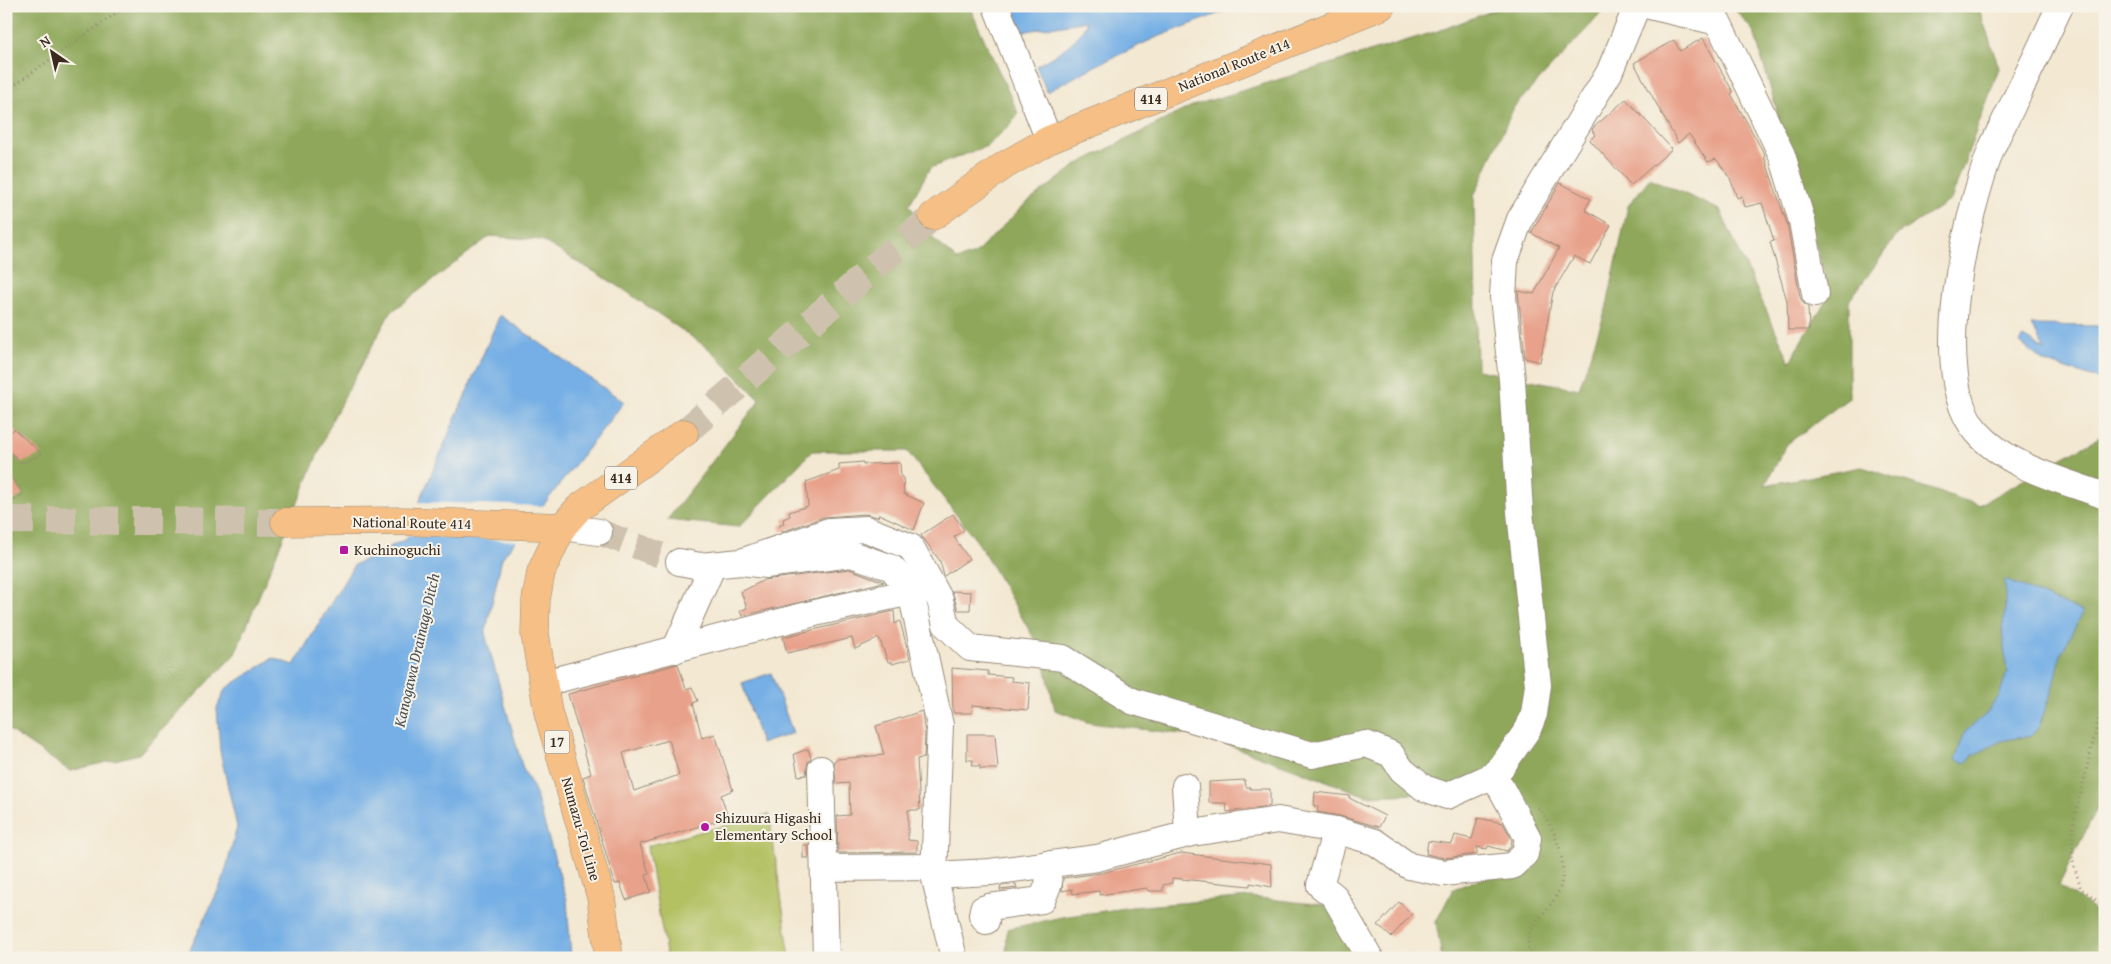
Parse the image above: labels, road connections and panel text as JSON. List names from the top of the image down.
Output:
{
  "streets": {
    "main road": [
      "National Route 414",
      "414",
      "17",
      "Numazu-Toi Line"
    ]
  },
  "crossings": [
    ["National Route 414", "414"],
    ["National Route 414", "Numazu-Toi Line"],
    ["414", "Numazu-Toi Line"]
  ],
  "water": ["Kanogawa Drainage Ditch"],
  "places": {
    "transit": ["Kuchinoguchi"],
    "other": ["Shizuura Higashi Elementary School"]
  },
  "north": "top left"
}
